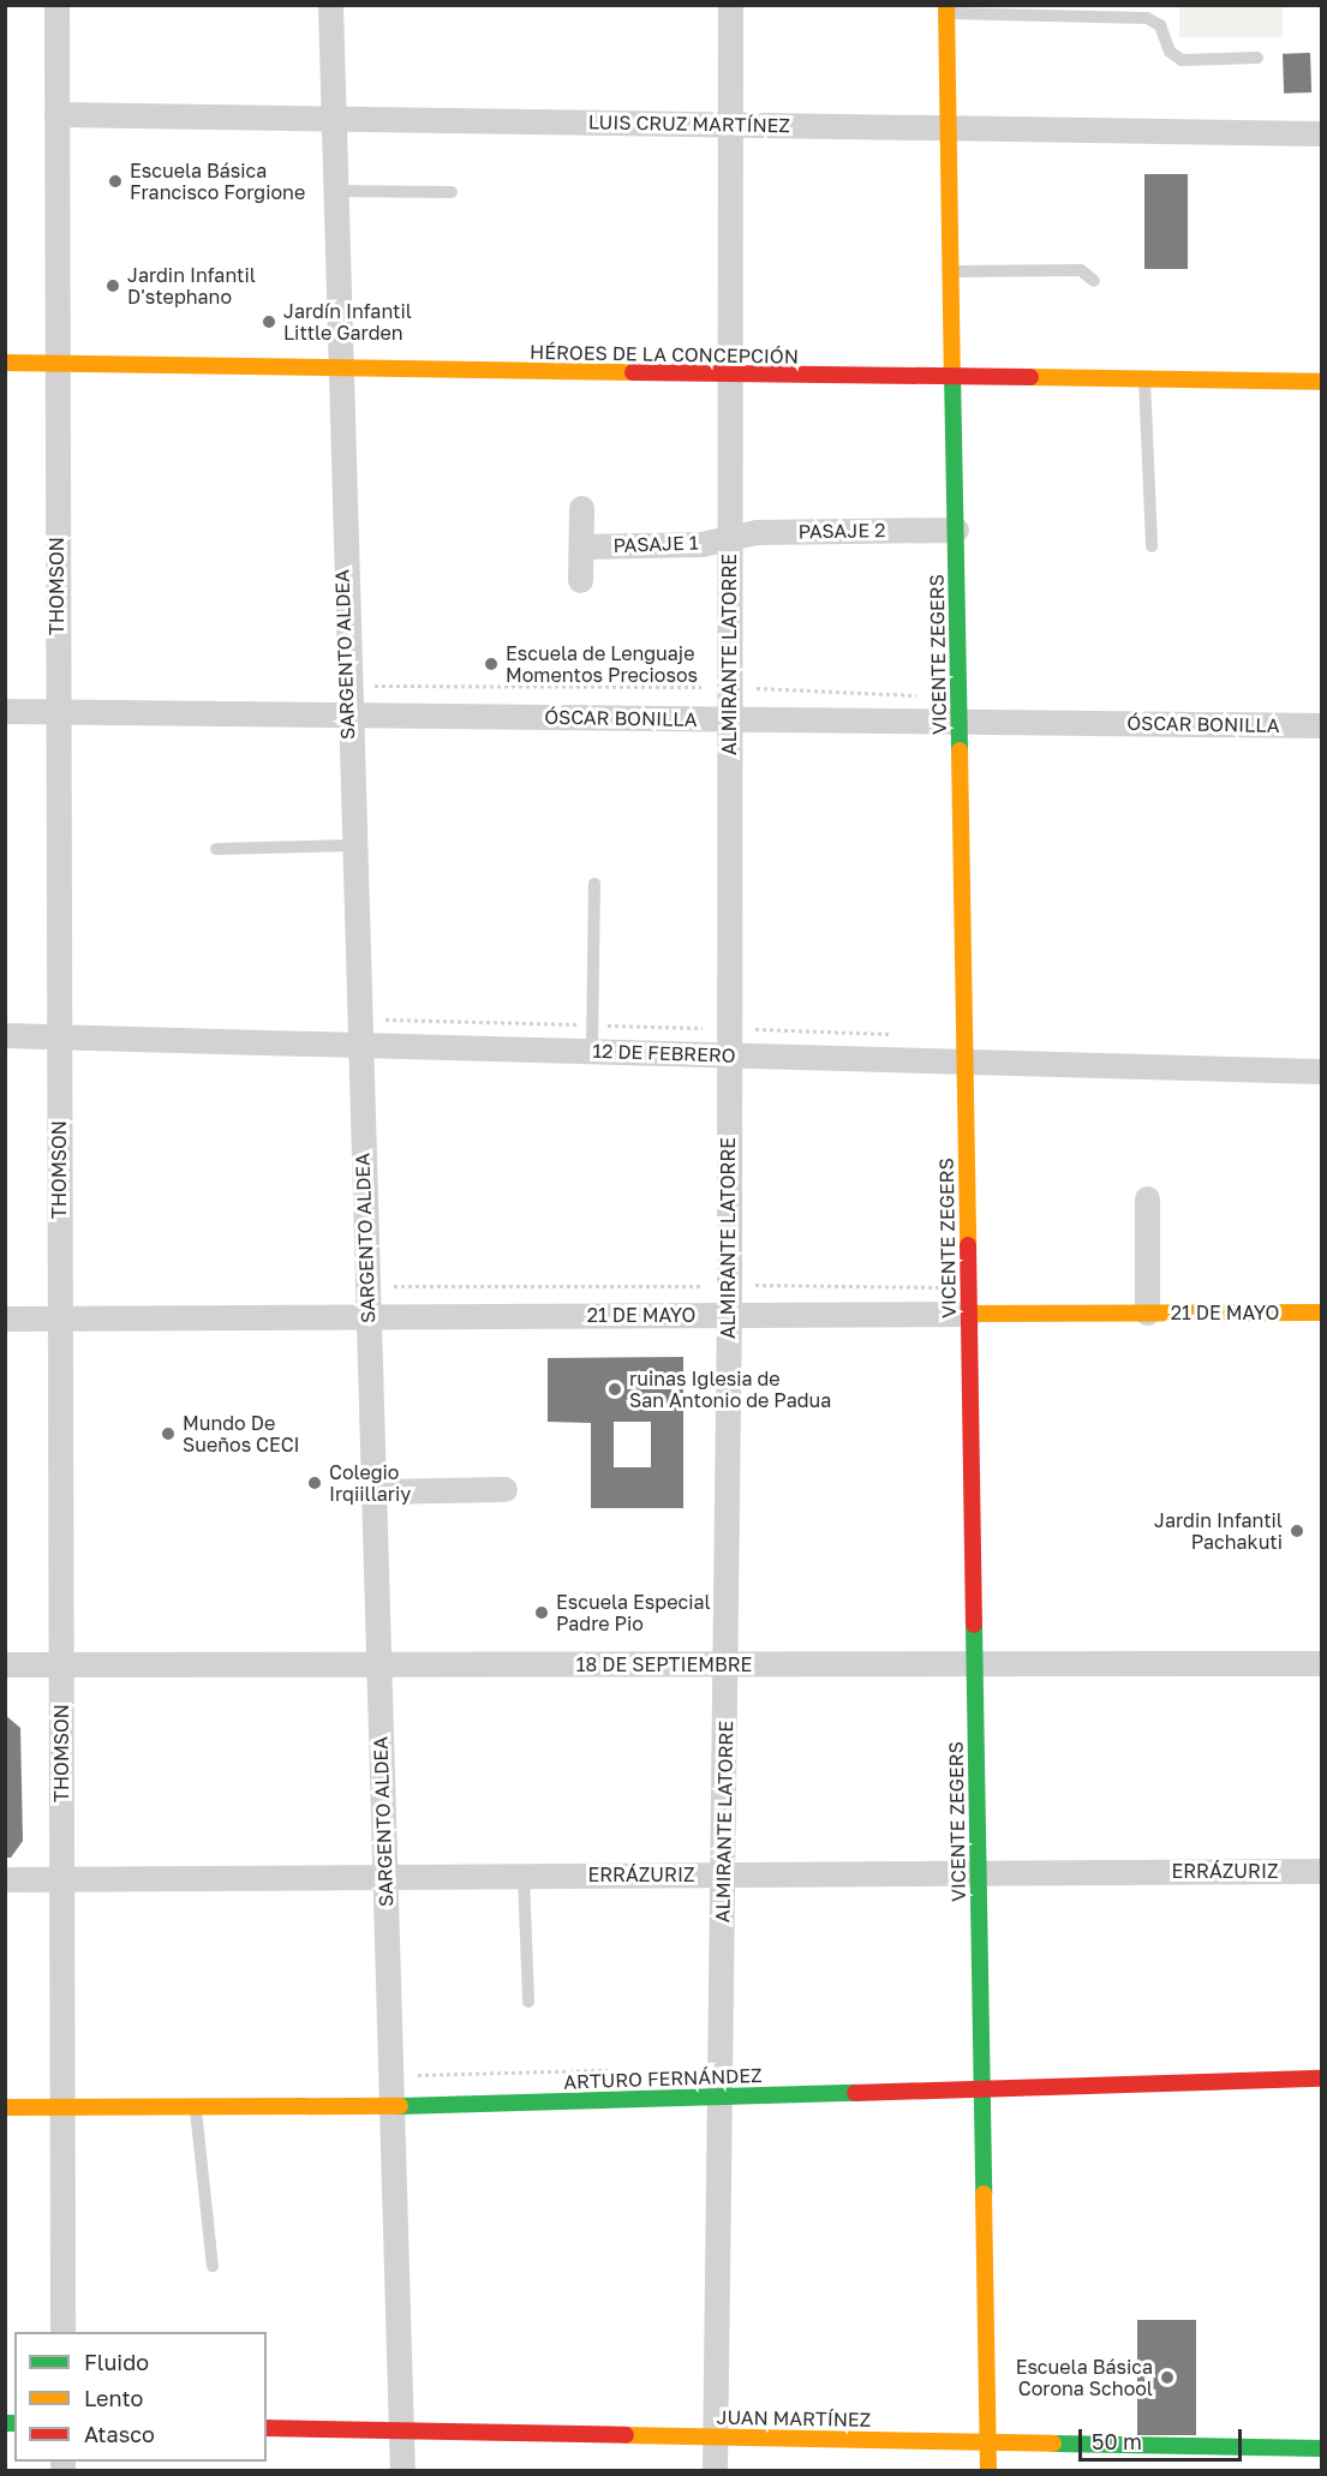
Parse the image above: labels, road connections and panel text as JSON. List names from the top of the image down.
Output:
{
  "streets": {
    "main road": [
      "HÉROES DE LA CONCEPCIÓN",
      "VICENTE ZEGERS",
      "21 DE MAYO",
      "ARTURO FERNÁNDEZ",
      "JUAN MARTÍNEZ"
    ],
    "street": [
      "LUIS CRUZ MARTÍNEZ",
      "PASAJE 2",
      "PASAJE 1",
      "THOMSON",
      "SARGENTO ALDEA",
      "ALMIRANTE LATORRE",
      "ÓSCAR BONILLA",
      "12 DE FEBRERO",
      "18 DE SEPTIEMBRE",
      "ERRÁZURIZ"
    ]
  },
  "crossings": [
    ["LUIS CRUZ MARTÍNEZ", "THOMSON"],
    ["LUIS CRUZ MARTÍNEZ", "SARGENTO ALDEA"],
    ["LUIS CRUZ MARTÍNEZ", "ALMIRANTE LATORRE"],
    ["LUIS CRUZ MARTÍNEZ", "VICENTE ZEGERS"],
    ["HÉROES DE LA CONCEPCIÓN", "THOMSON"],
    ["HÉROES DE LA CONCEPCIÓN", "SARGENTO ALDEA"],
    ["HÉROES DE LA CONCEPCIÓN", "ALMIRANTE LATORRE"],
    ["HÉROES DE LA CONCEPCIÓN", "VICENTE ZEGERS"],
    ["PASAJE 2", "PASAJE 1"],
    ["PASAJE 2", "ALMIRANTE LATORRE"],
    ["PASAJE 2", "VICENTE ZEGERS"],
    ["PASAJE 1", "ALMIRANTE LATORRE"],
    ["THOMSON", "ÓSCAR BONILLA"],
    ["THOMSON", "12 DE FEBRERO"],
    ["THOMSON", "21 DE MAYO"],
    ["THOMSON", "18 DE SEPTIEMBRE"],
    ["THOMSON", "ERRÁZURIZ"],
    ["THOMSON", "ARTURO FERNÁNDEZ"],
    ["SARGENTO ALDEA", "ÓSCAR BONILLA"],
    ["SARGENTO ALDEA", "12 DE FEBRERO"],
    ["SARGENTO ALDEA", "21 DE MAYO"],
    ["SARGENTO ALDEA", "18 DE SEPTIEMBRE"],
    ["SARGENTO ALDEA", "ERRÁZURIZ"],
    ["SARGENTO ALDEA", "ARTURO FERNÁNDEZ"],
    ["SARGENTO ALDEA", "JUAN MARTÍNEZ"],
    ["ALMIRANTE LATORRE", "ÓSCAR BONILLA"],
    ["ALMIRANTE LATORRE", "12 DE FEBRERO"],
    ["ALMIRANTE LATORRE", "21 DE MAYO"],
    ["ALMIRANTE LATORRE", "18 DE SEPTIEMBRE"],
    ["ALMIRANTE LATORRE", "ERRÁZURIZ"],
    ["ALMIRANTE LATORRE", "ARTURO FERNÁNDEZ"],
    ["ALMIRANTE LATORRE", "JUAN MARTÍNEZ"],
    ["VICENTE ZEGERS", "ÓSCAR BONILLA"],
    ["VICENTE ZEGERS", "12 DE FEBRERO"],
    ["VICENTE ZEGERS", "21 DE MAYO"],
    ["VICENTE ZEGERS", "18 DE SEPTIEMBRE"],
    ["VICENTE ZEGERS", "ERRÁZURIZ"],
    ["VICENTE ZEGERS", "ARTURO FERNÁNDEZ"],
    ["VICENTE ZEGERS", "JUAN MARTÍNEZ"]
  ],
  "places": [
    "Escuela Básica Francisco Forgione",
    "Jardin Infantil D'stephano",
    "Jardín Infantil Little Garden",
    "Escuela de Lenguaje Momentos Preciosos",
    "ruinas Iglesia de San Antonio de Padua",
    "Mundo De Sueños CECI",
    "Colegio Irqiillariy",
    "Jardin Infantil Pachakuti",
    "Escuela Especial Padre Pio",
    "Escuela Básica Corona School"
  ],
  "legend": ["Fluido", "Lento", "Atasco"],
  "scale_bar": "50 m"
}
